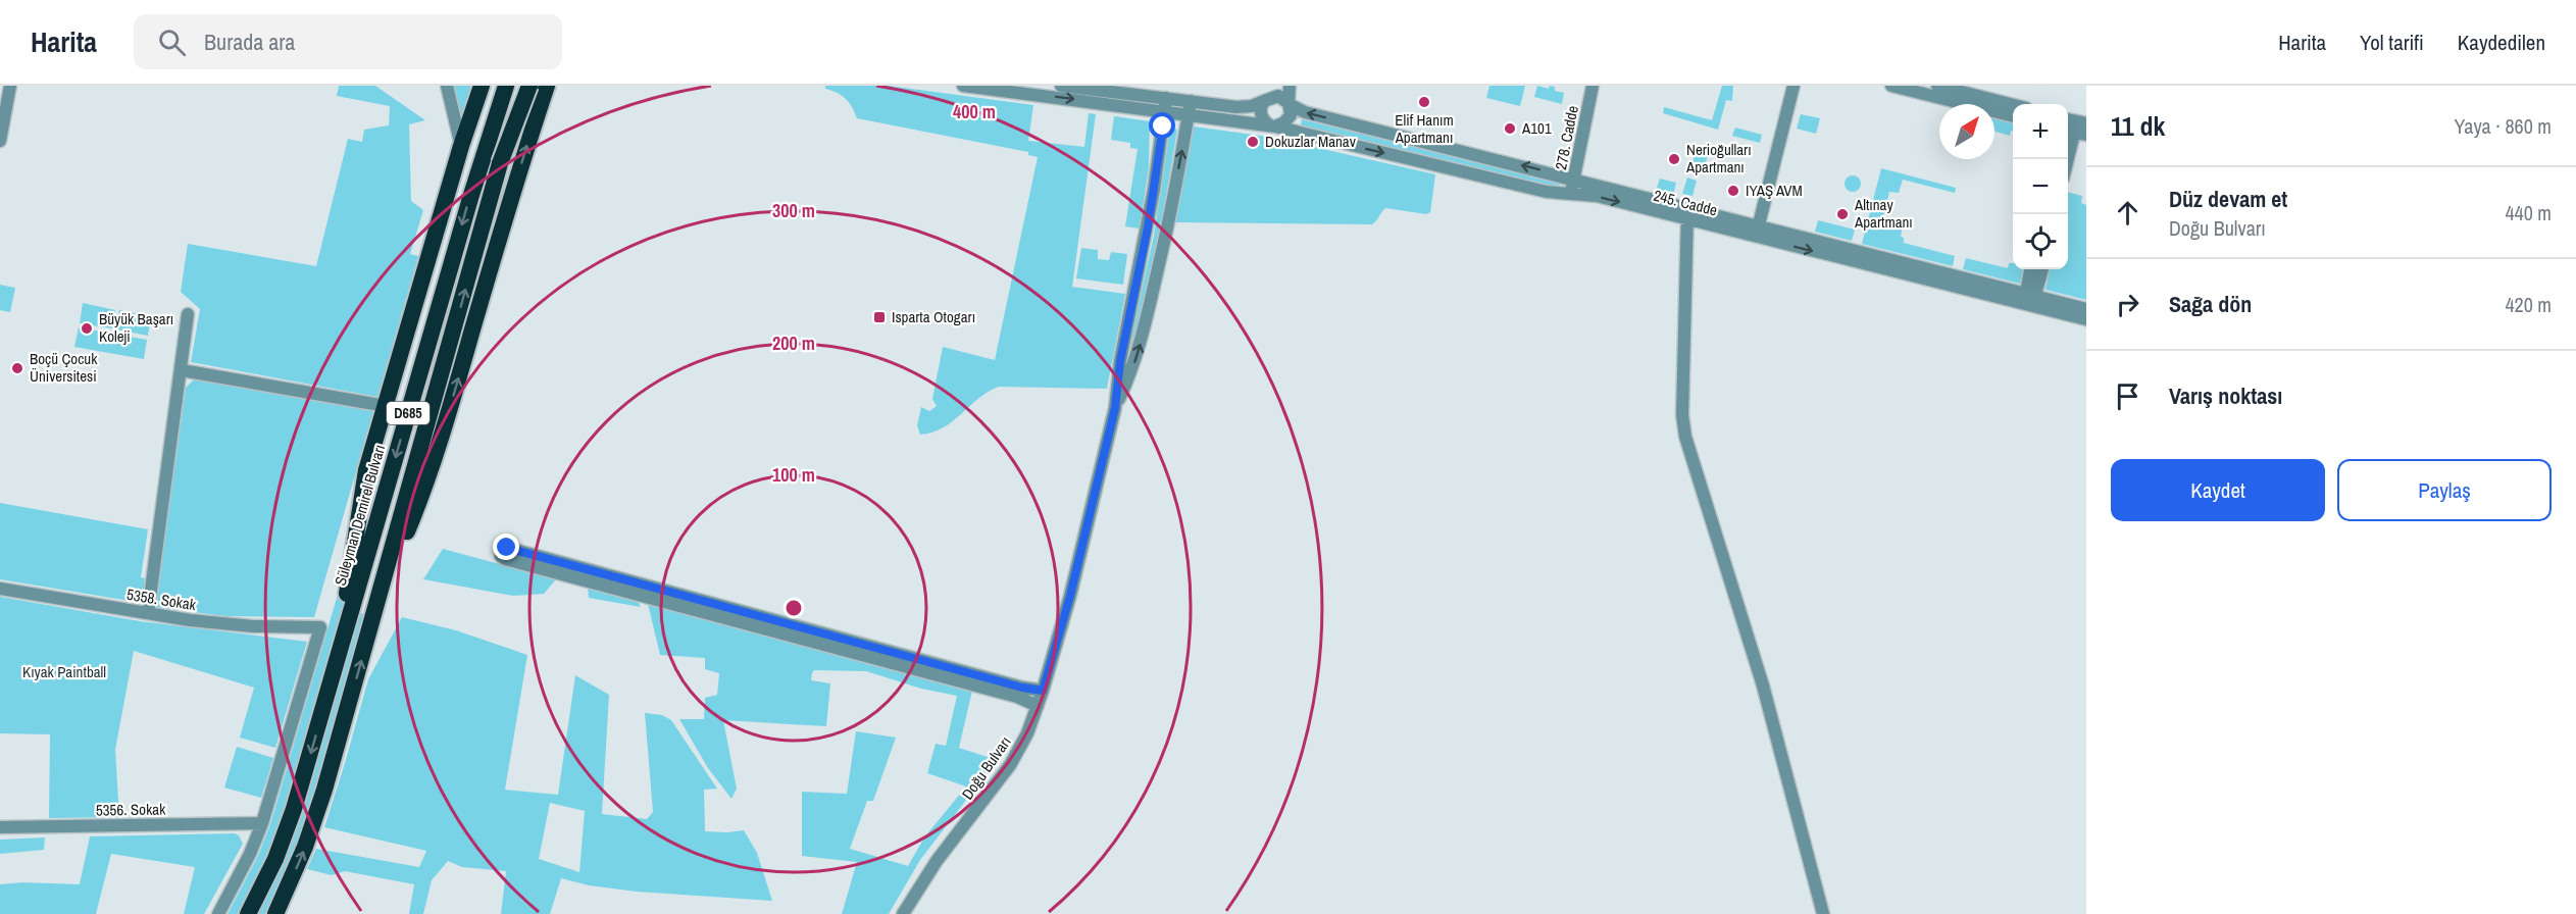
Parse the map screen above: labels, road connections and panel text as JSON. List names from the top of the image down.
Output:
{
  "streets": {
    "highway": ["D685", "Süleyman Demirel Bulvarı"],
    "street": [
      "278. Cadde",
      "245. Cadde",
      "5358. Sokak",
      "Doğu Bulvarı",
      "5356. Sokak"
    ]
  },
  "crossings": [
    ["278. Cadde", "245. Cadde"],
    ["245. Cadde", "Doğu Bulvarı"],
    ["5358. Sokak", "5356. Sokak"]
  ],
  "parks": ["Kıyak Paintball"],
  "places": {
    "other": [
      "Elif Hanım Apartmanı",
      "A101",
      "Dokuzlar Manav",
      "Nerioğulları Apartmanı",
      "IYAŞ AVM",
      "Altınay Apartmanı",
      "Büyük Başarı Koleji",
      "Boçü Çocuk Üniversitesi"
    ],
    "transit": ["Isparta Otogarı"]
  },
  "north": "top right",
  "page": {
    "header": "Harita",
    "search": "Burada ara",
    "nav": ["Harita", "Yol tarifi", "Kaydedilen"],
    "heading": ["11 dk", "Yaya · 860 m"],
    "map_buttons": ["+", "−"],
    "list": [
      ["Düz devam et", "Doğu Bulvarı", "440 m"],
      ["Sağa dön", "420 m"],
      "Varış noktası"
    ],
    "buttons": ["Kaydet", "Paylaş"]
  },
  "rings": [
    "400 m",
    "300 m",
    "200 m",
    "100 m"
  ]
}
